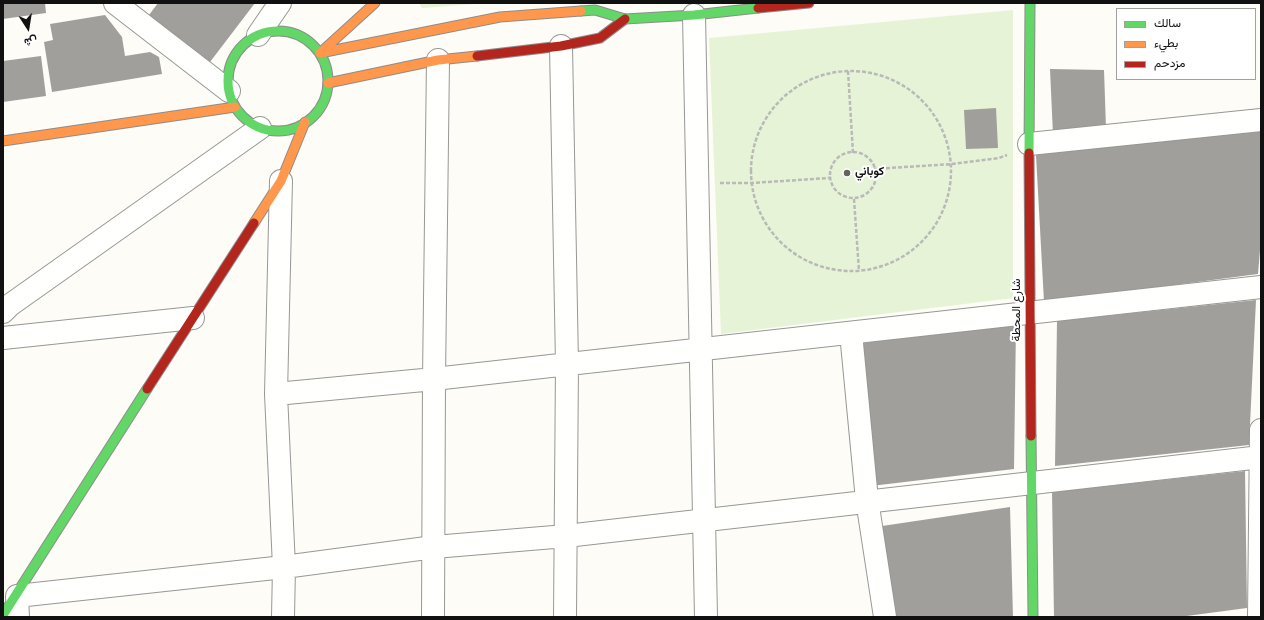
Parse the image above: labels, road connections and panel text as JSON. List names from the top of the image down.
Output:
{
  "streets": {
    "main road": ["شارع المحطة"]
  },
  "places": ["كوباني"],
  "legend": ["سالك", "بطيء", "مزدحم"],
  "north": "bottom"
}
